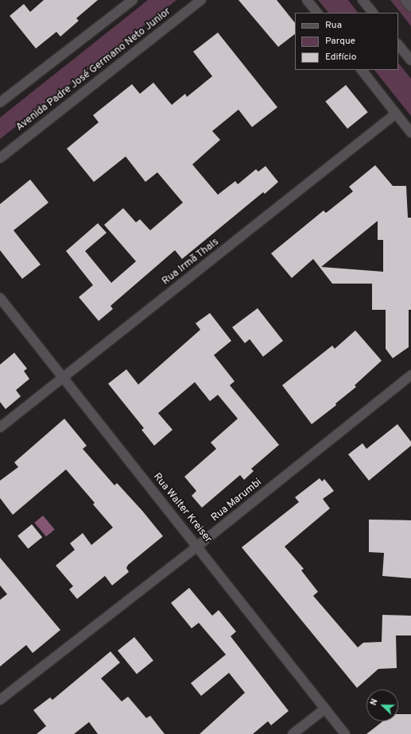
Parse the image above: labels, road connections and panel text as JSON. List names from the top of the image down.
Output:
{
  "streets": {
    "street": [
      "Avenida Padre José Germano Neto Junior",
      "Rua Irmã Thais",
      "Rua Marumbi",
      "Rua Walter Kreiser"
    ]
  },
  "crossings": [
    ["Rua Irmã Thais", "Rua Walter Kreiser"],
    ["Rua Marumbi", "Rua Walter Kreiser"]
  ],
  "legend": ["Rua", "Parque", "Edifício"],
  "north": "left"
}
